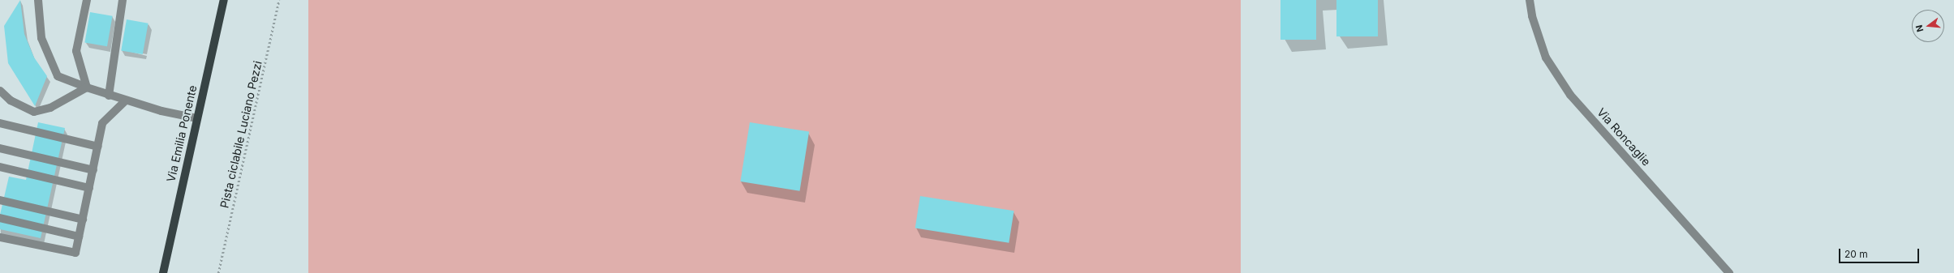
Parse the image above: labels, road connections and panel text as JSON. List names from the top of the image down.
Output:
{
  "streets": {
    "main road": ["Via Emilia Ponente"],
    "street": ["Via Roncaglie"],
    "path": ["Pista ciclabile Luciano Pezzi"]
  },
  "scale_bar": "20 m",
  "north": "left"
}
